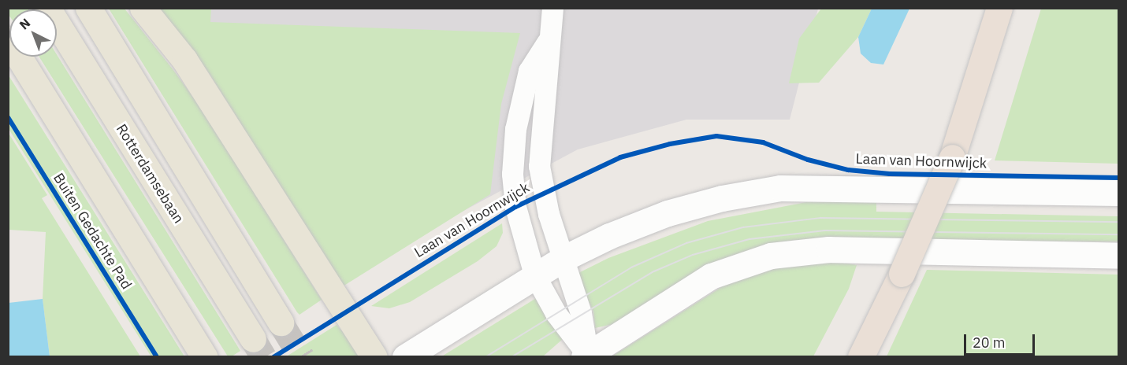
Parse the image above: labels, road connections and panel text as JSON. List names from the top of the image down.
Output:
{
  "streets": {
    "main road": ["Laan van Hoornwijck", "Rotterdamsebaan"],
    "cycle path": ["Buiten Gedachte Pad"]
  },
  "scale_bar": "20 m",
  "north": "top left"
}
